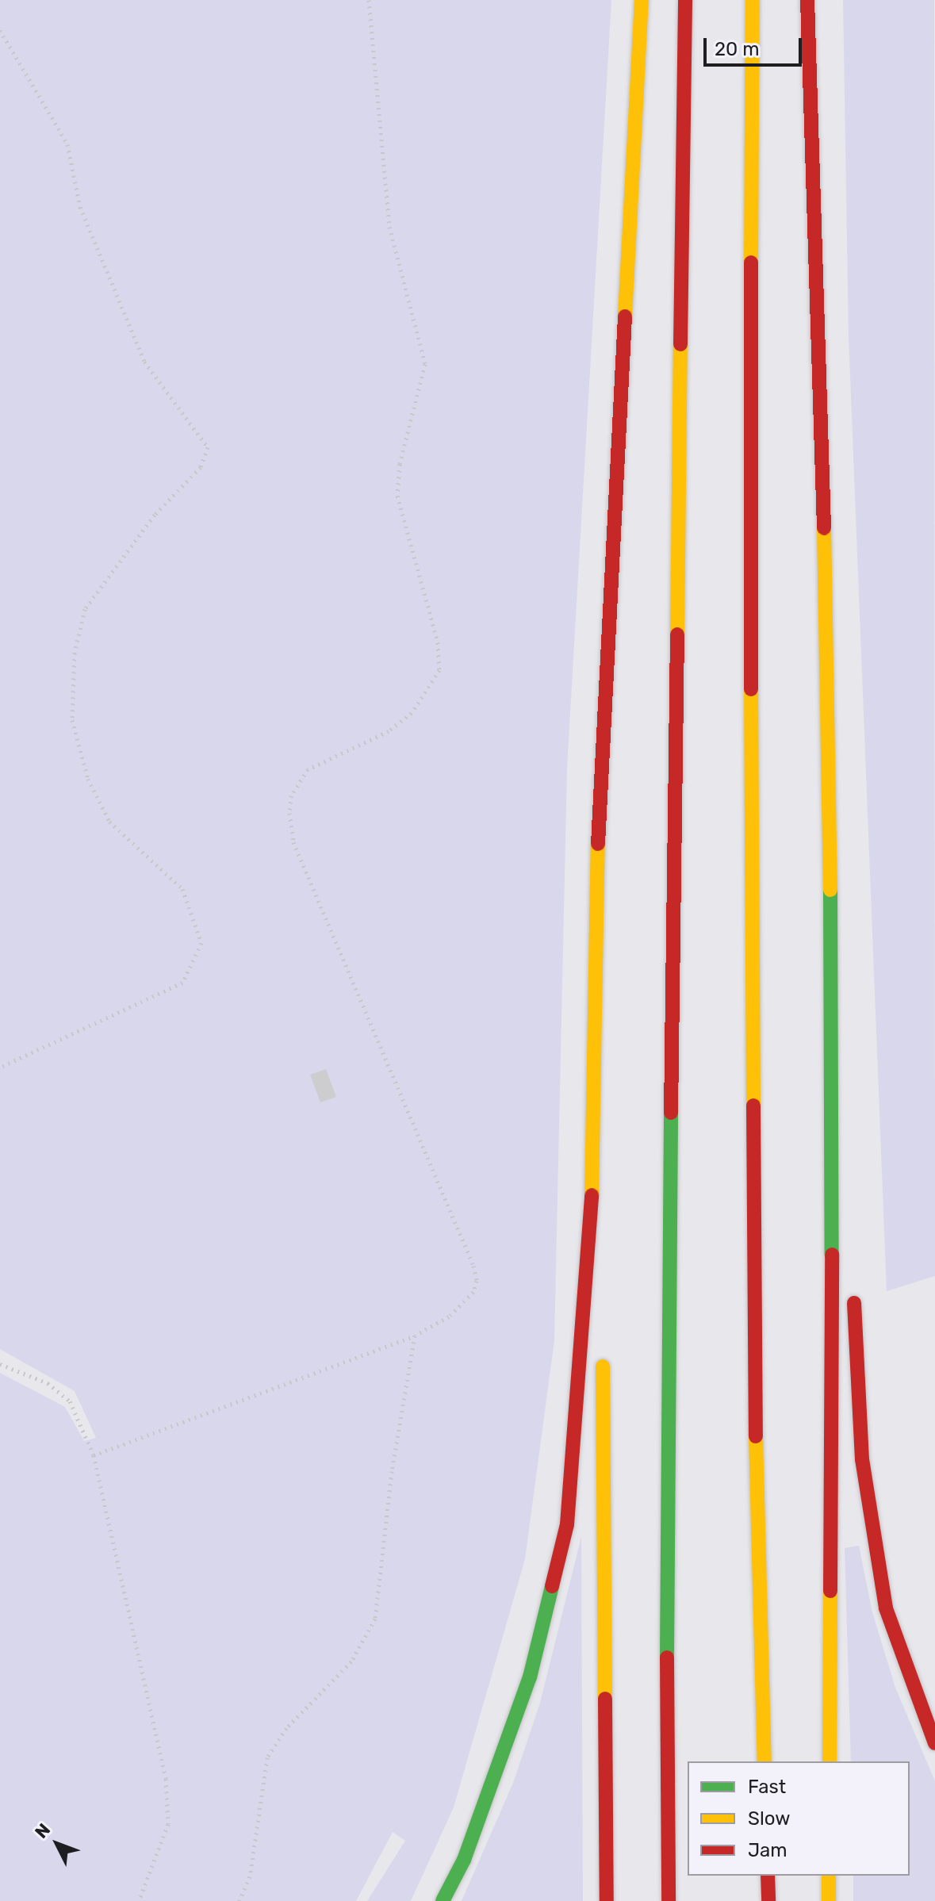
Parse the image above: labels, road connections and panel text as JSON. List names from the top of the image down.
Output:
{
  "legend": ["Fast", "Slow", "Jam"],
  "scale_bar": "20 m",
  "north": "top left"
}
